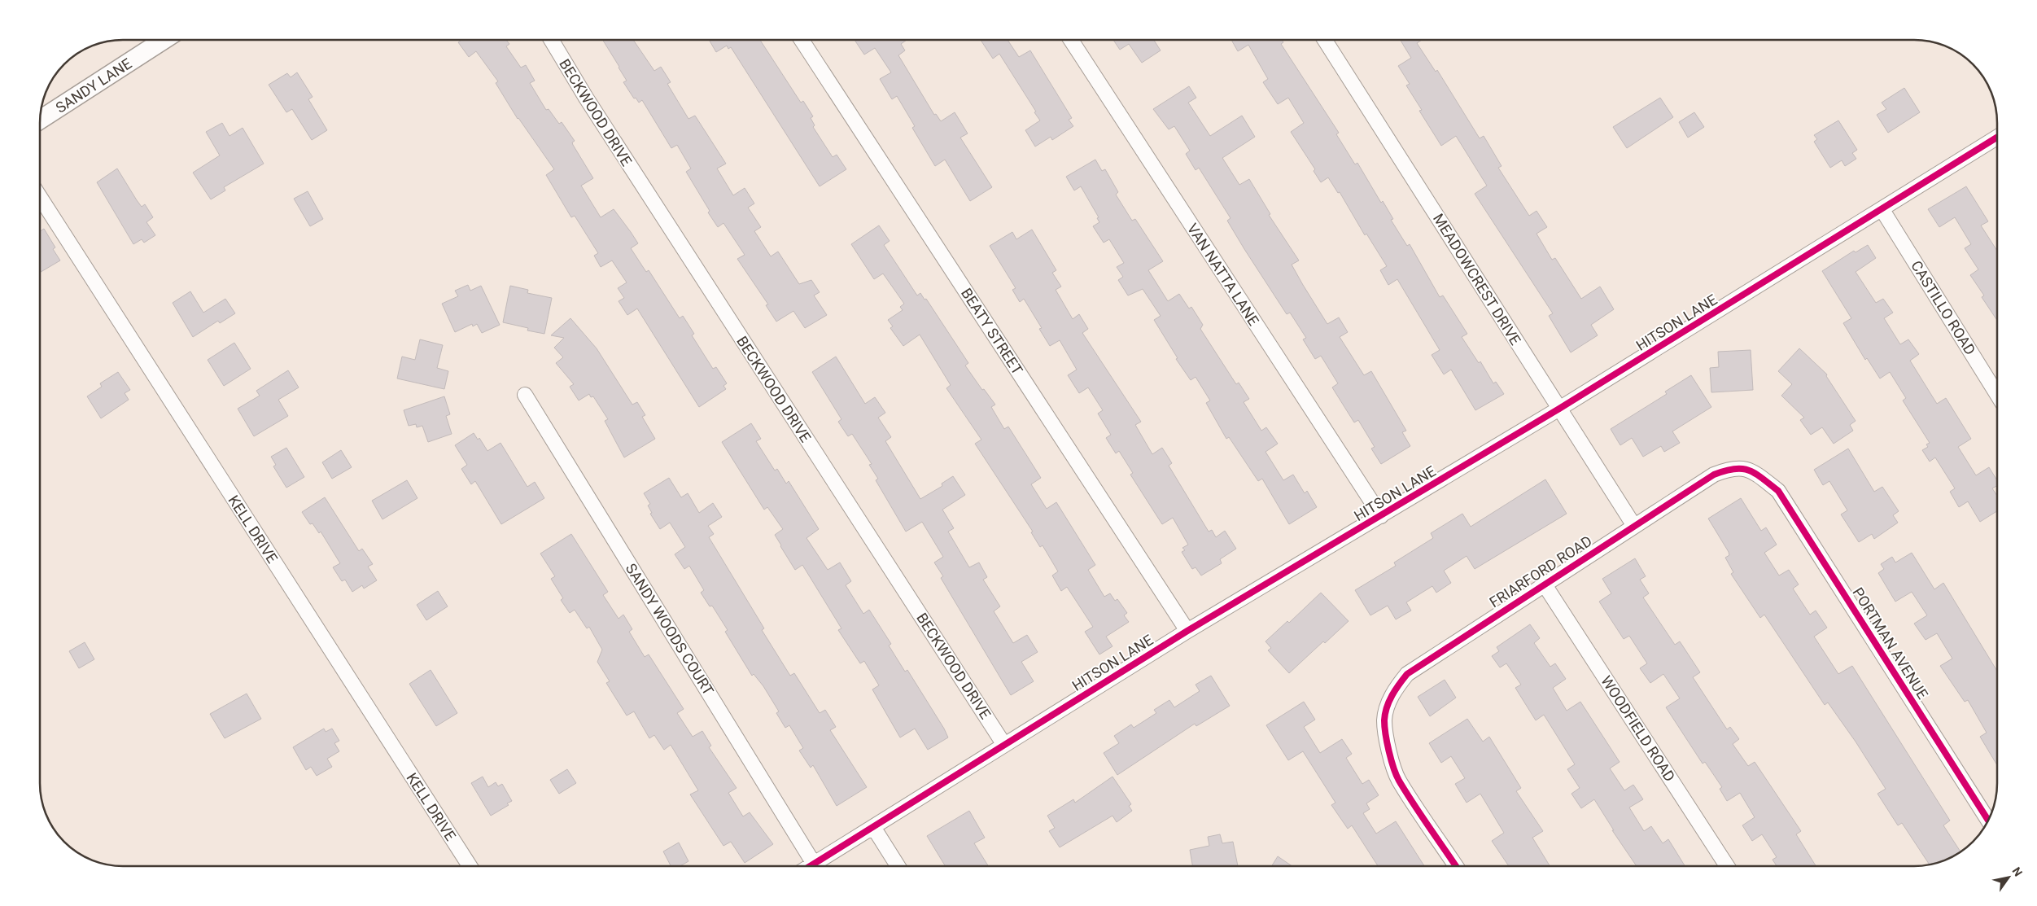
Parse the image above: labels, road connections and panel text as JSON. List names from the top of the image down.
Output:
{
  "streets": {
    "street": [
      "SANDY LANE",
      "BECKWOOD DRIVE",
      "VAN NATTA LANE",
      "MEADOWCREST DRIVE",
      "CASTILLO ROAD",
      "HITSON LANE",
      "BEATY STREET",
      "KELL DRIVE",
      "FRIARFORD ROAD",
      "SANDY WOODS COURT",
      "PORTMAN AVENUE",
      "WOODFIELD ROAD"
    ]
  },
  "crossings": [
    ["BECKWOOD DRIVE", "HITSON LANE"],
    ["VAN NATTA LANE", "HITSON LANE"],
    ["MEADOWCREST DRIVE", "HITSON LANE"],
    ["MEADOWCREST DRIVE", "FRIARFORD ROAD"],
    ["CASTILLO ROAD", "HITSON LANE"],
    ["HITSON LANE", "BEATY STREET"],
    ["HITSON LANE", "SANDY WOODS COURT"],
    ["FRIARFORD ROAD", "PORTMAN AVENUE"],
    ["FRIARFORD ROAD", "WOODFIELD ROAD"]
  ],
  "north": "top right"
}
